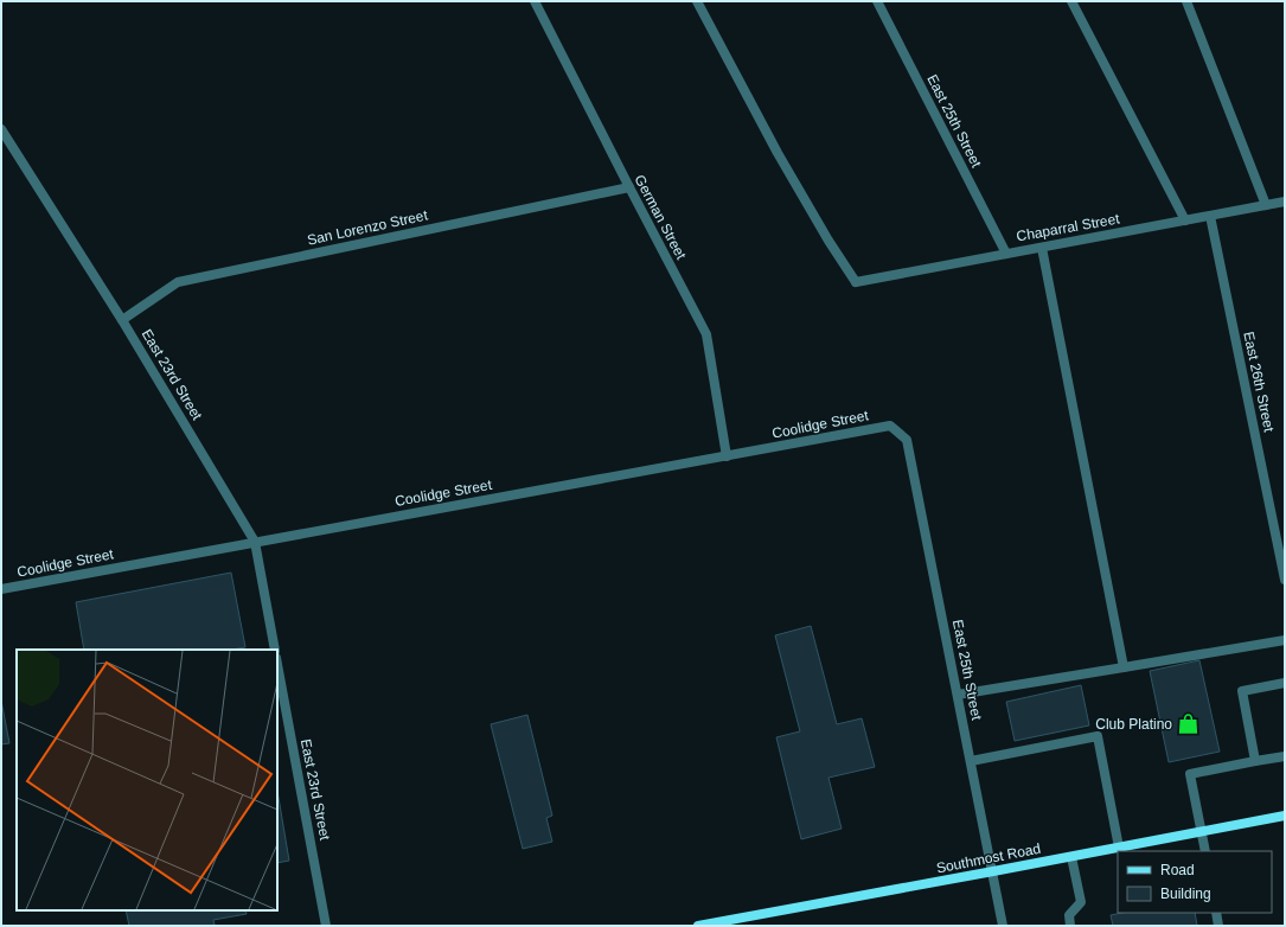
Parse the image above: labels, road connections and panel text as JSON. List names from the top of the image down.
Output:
{
  "streets": {
    "main road": ["Southmost Road"],
    "street": [
      "East 25th Street",
      "German Street",
      "San Lorenzo Street",
      "Chaparral Street",
      "East 23rd Street",
      "East 26th Street",
      "Coolidge Street"
    ]
  },
  "crossings": [
    ["East 25th Street", "Chaparral Street"],
    ["East 25th Street", "Coolidge Street"],
    ["East 25th Street", "Southmost Road"],
    ["German Street", "San Lorenzo Street"],
    ["German Street", "Coolidge Street"],
    ["San Lorenzo Street", "East 23rd Street"],
    ["Chaparral Street", "East 26th Street"],
    ["East 23rd Street", "Coolidge Street"]
  ],
  "places": {
    "shop": ["Club Platino"]
  },
  "legend": ["Road", "Building"]
}
